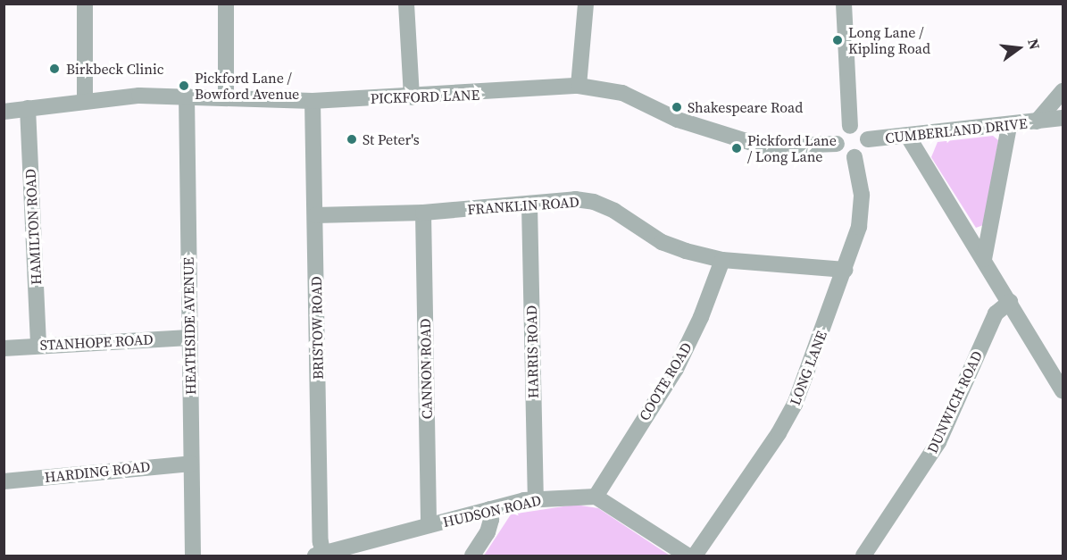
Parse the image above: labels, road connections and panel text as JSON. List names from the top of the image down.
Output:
{
  "streets": {
    "street": [
      "PICKFORD LANE",
      "CUMBERLAND DRIVE",
      "FRANKLIN ROAD",
      "HAMILTON ROAD",
      "HEATHSIDE AVENUE",
      "BRISTOW ROAD",
      "STANHOPE ROAD",
      "HARRIS ROAD",
      "LONG LANE",
      "CANNON ROAD",
      "COOTE ROAD",
      "DUNWICH ROAD",
      "HARDING ROAD",
      "HUDSON ROAD"
    ]
  },
  "crossings": [
    ["PICKFORD LANE", "CUMBERLAND DRIVE"],
    ["PICKFORD LANE", "HAMILTON ROAD"],
    ["PICKFORD LANE", "HEATHSIDE AVENUE"],
    ["PICKFORD LANE", "BRISTOW ROAD"],
    ["PICKFORD LANE", "LONG LANE"],
    ["CUMBERLAND DRIVE", "LONG LANE"],
    ["FRANKLIN ROAD", "BRISTOW ROAD"],
    ["FRANKLIN ROAD", "HARRIS ROAD"],
    ["FRANKLIN ROAD", "LONG LANE"],
    ["FRANKLIN ROAD", "CANNON ROAD"],
    ["FRANKLIN ROAD", "COOTE ROAD"],
    ["HAMILTON ROAD", "STANHOPE ROAD"],
    ["HEATHSIDE AVENUE", "STANHOPE ROAD"],
    ["HEATHSIDE AVENUE", "HARDING ROAD"],
    ["BRISTOW ROAD", "HUDSON ROAD"],
    ["HARRIS ROAD", "HUDSON ROAD"],
    ["CANNON ROAD", "HUDSON ROAD"],
    ["COOTE ROAD", "HUDSON ROAD"]
  ],
  "places": [
    "Long Lane / Kipling Road",
    "Birkbeck Clinic",
    "Pickford Lane / Bowford Avenue",
    "Shakespeare Road",
    "St Peter's",
    "Pickford Lane / Long Lane"
  ],
  "north": "right"
}
